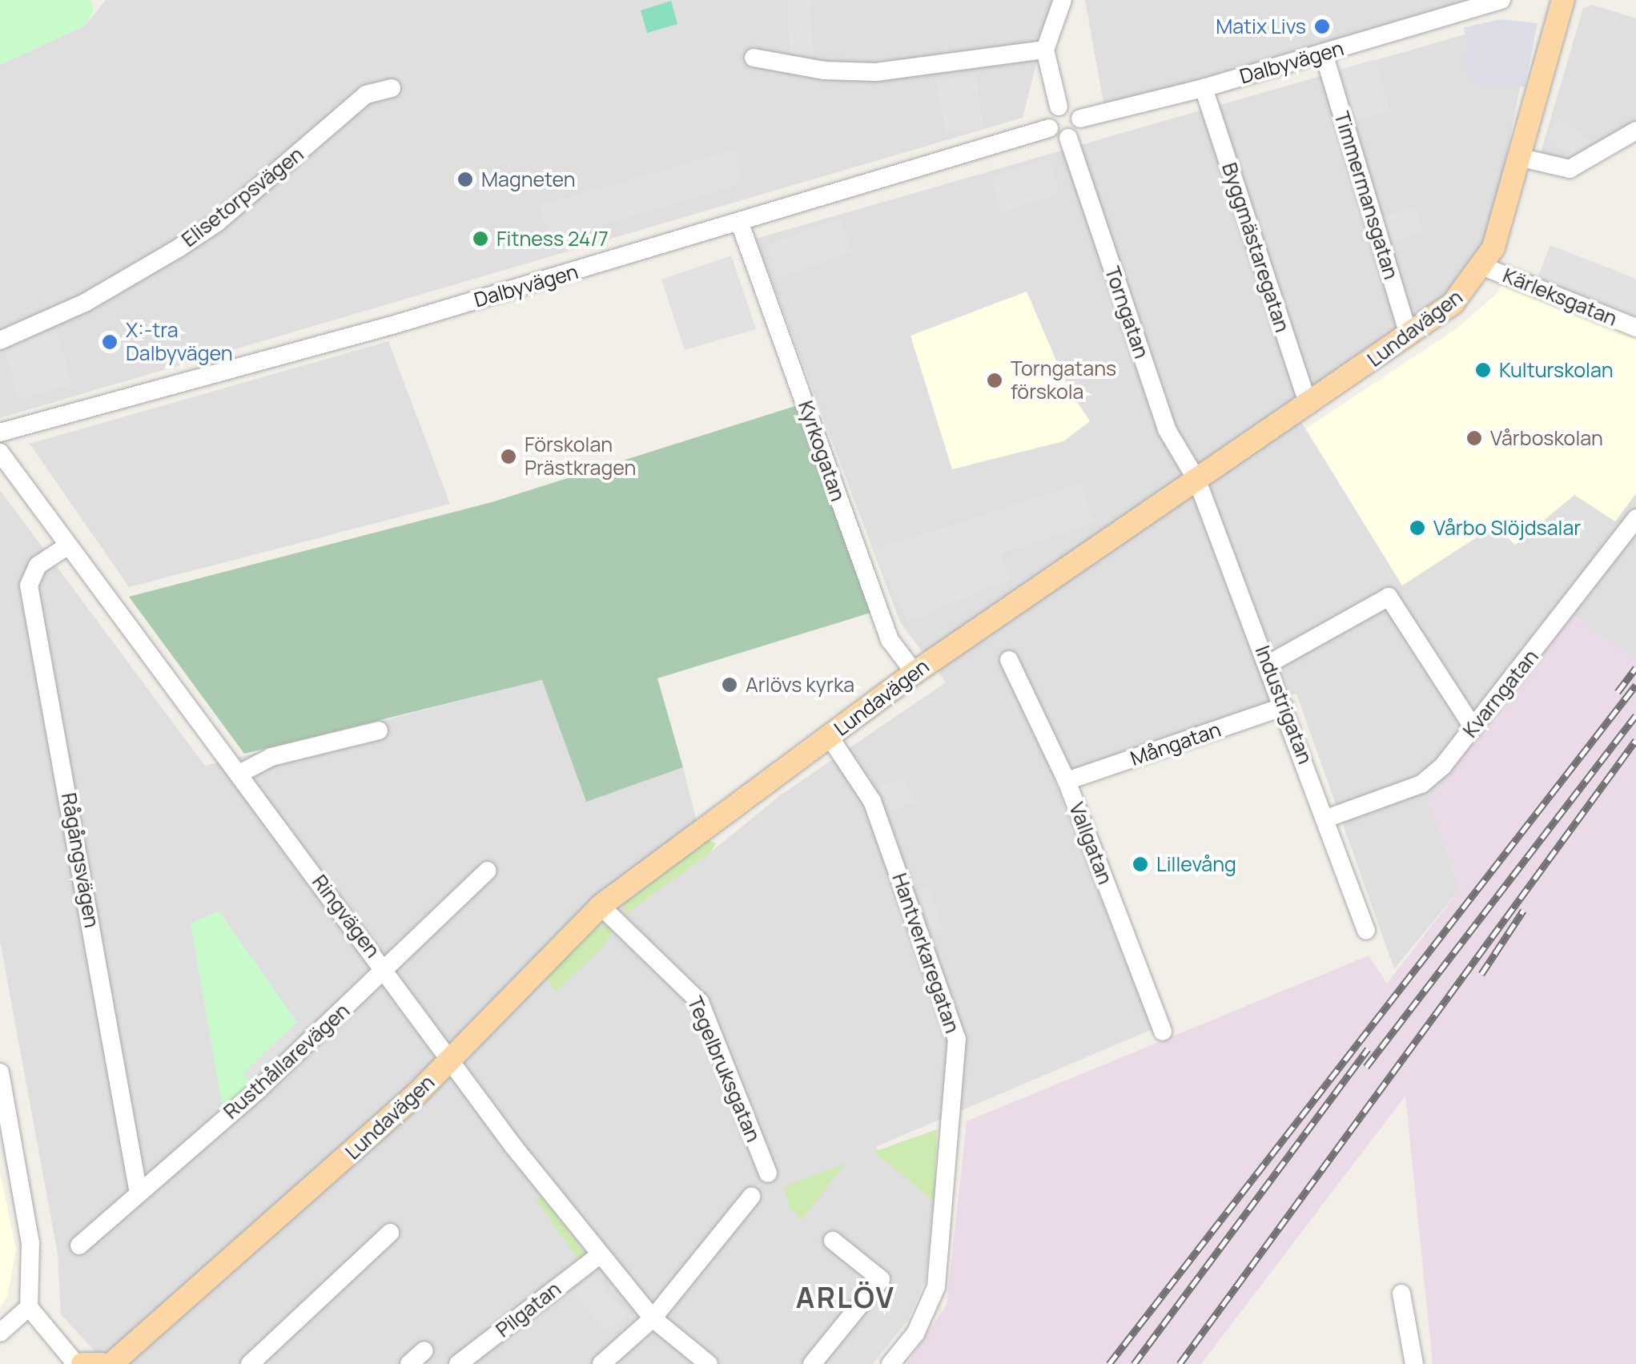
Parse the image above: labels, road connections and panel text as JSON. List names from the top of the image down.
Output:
{
  "streets": {
    "main road": ["Lundavägen"],
    "street": [
      "Dalbyvägen",
      "Timmermansgatan",
      "Elisetorpsvägen",
      "Byggmästaregatan",
      "Kärleksgatan",
      "Torngatan",
      "Kyrkogatan",
      "Kvarngatan",
      "Industrigatan",
      "Mångatan",
      "Vallgatan",
      "Rågångsvägen",
      "Ringvägen",
      "Hantverkaregatan",
      "Rusthållarevägen",
      "Tegelbruksgatan",
      "Pilgatan"
    ]
  },
  "crossings": [
    ["Dalbyvägen", "Timmermansgatan"],
    ["Dalbyvägen", "Byggmästaregatan"],
    ["Dalbyvägen", "Torngatan"],
    ["Dalbyvägen", "Kyrkogatan"],
    ["Timmermansgatan", "Lundavägen"],
    ["Byggmästaregatan", "Lundavägen"],
    ["Kärleksgatan", "Lundavägen"],
    ["Torngatan", "Lundavägen"],
    ["Torngatan", "Industrigatan"],
    ["Lundavägen", "Kyrkogatan"],
    ["Lundavägen", "Industrigatan"],
    ["Lundavägen", "Ringvägen"],
    ["Lundavägen", "Hantverkaregatan"],
    ["Lundavägen", "Tegelbruksgatan"],
    ["Kvarngatan", "Industrigatan"],
    ["Industrigatan", "Mångatan"],
    ["Mångatan", "Vallgatan"],
    ["Rågångsvägen", "Ringvägen"],
    ["Rågångsvägen", "Rusthållarevägen"],
    ["Ringvägen", "Rusthållarevägen"],
    ["Ringvägen", "Pilgatan"]
  ],
  "districts": ["ARLÖV"],
  "places": [
    "Matix Livs",
    "Magneten",
    "Fitness 24/7",
    "X:-tra Dalbyvägen",
    "Kulturskolan",
    "Torngatans förskola",
    "Vårboskolan",
    "Förskolan Prästkragen",
    "Vårbo Slöjdsalar",
    "Arlövs kyrka",
    "Lillevång"
  ]
}
